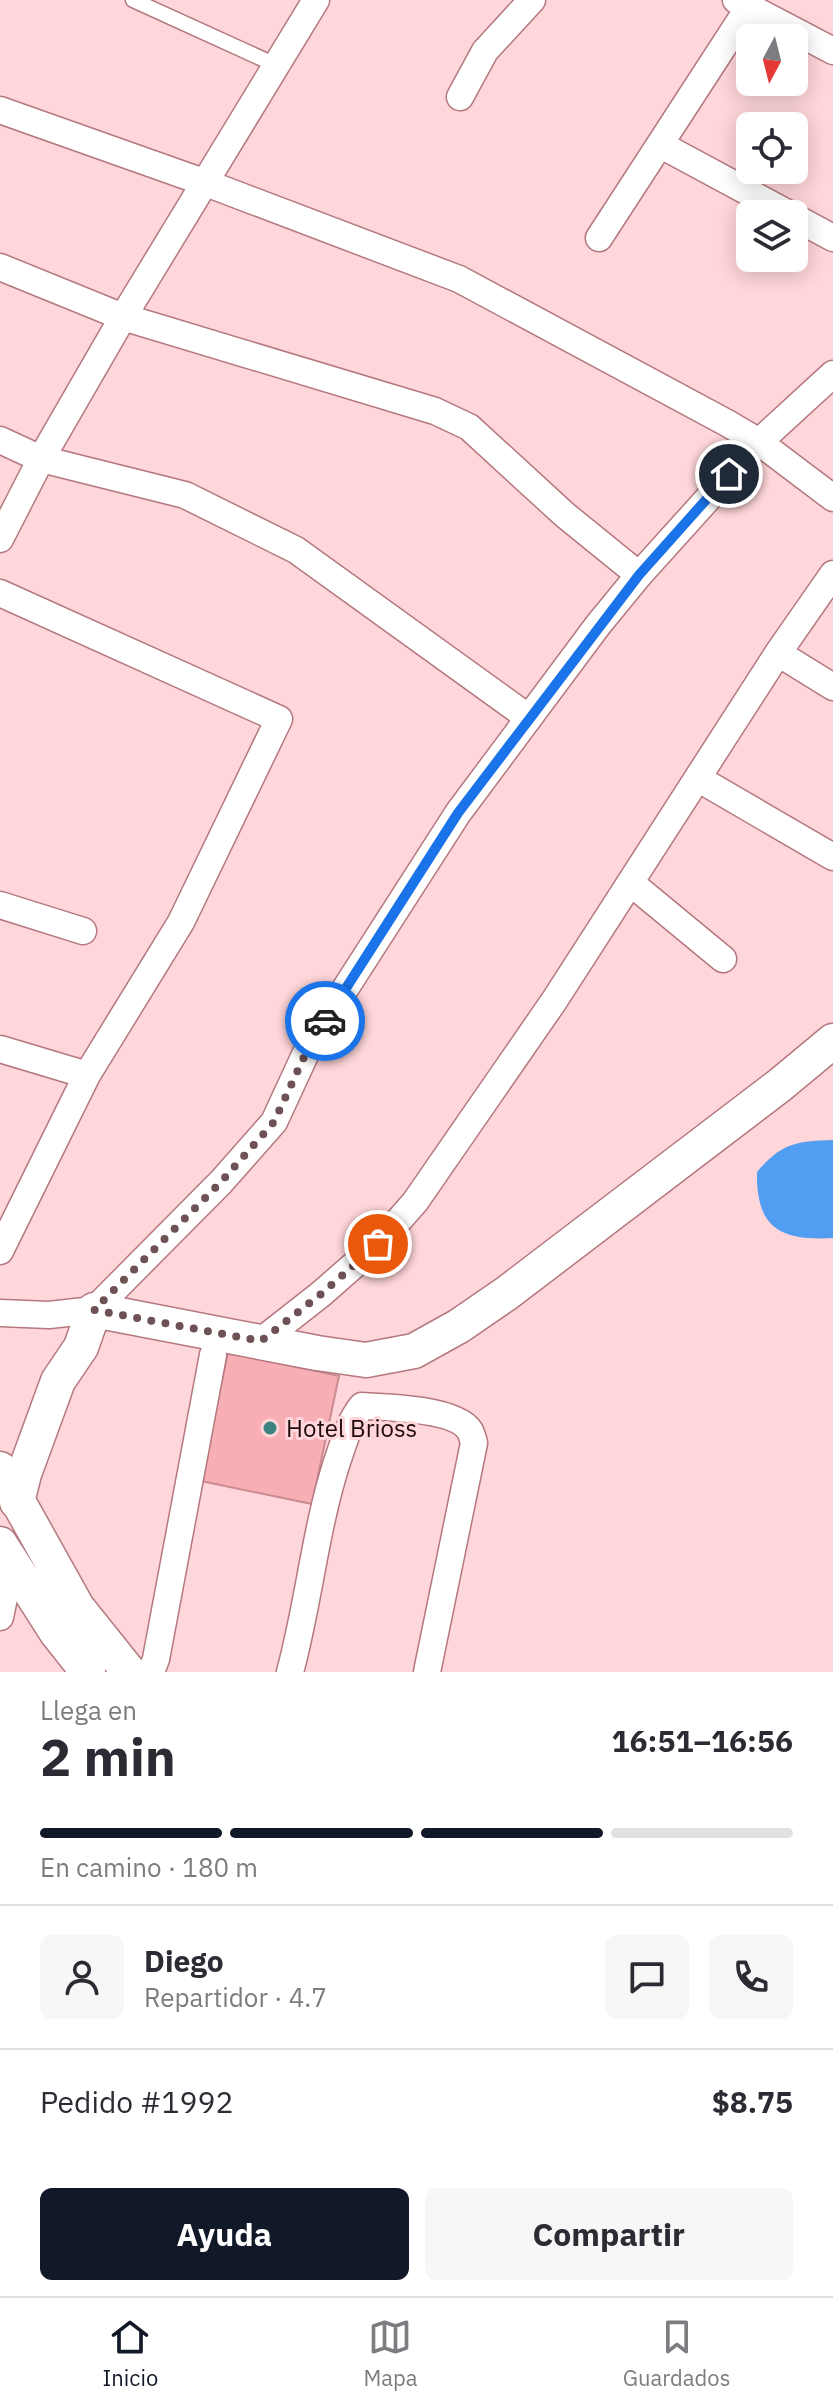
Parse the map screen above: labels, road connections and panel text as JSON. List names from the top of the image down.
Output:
{
  "places": ["Hotel Brioss"],
  "north": "bottom",
  "page": {
    "heading": ["2 min", "Llega en", "16:51–16:56"],
    "panel": [
      "Diego",
      "Repartidor · 4.7",
      "Pedido #1992",
      "$8.75"
    ],
    "bar": "En camino · 180 m",
    "buttons": ["Ayuda", "Compartir"],
    "tabs": ["Inicio", "Mapa", "Guardados"]
  }
}
